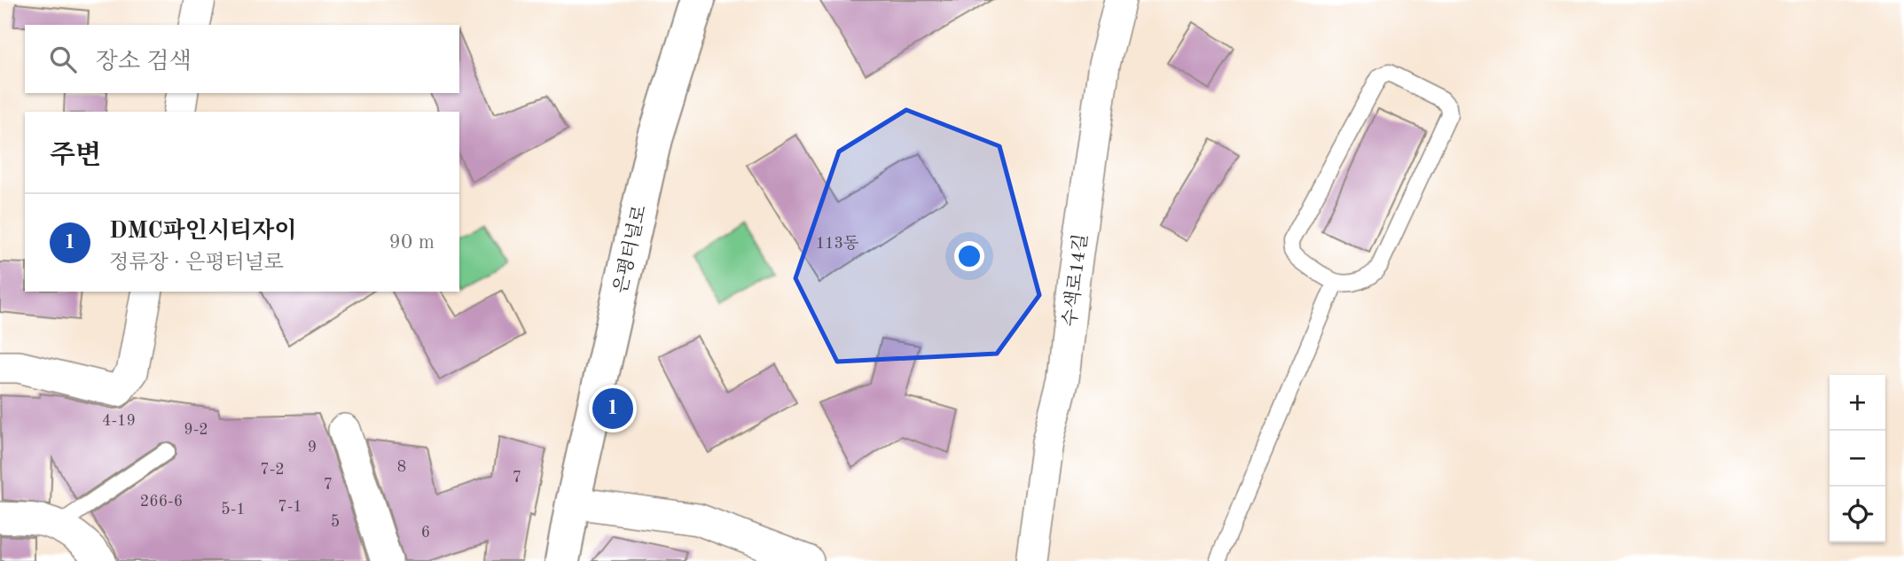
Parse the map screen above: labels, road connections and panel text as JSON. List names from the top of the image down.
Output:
{
  "streets": {
    "main road": ["은평터널로"],
    "street": ["수색로14길"]
  },
  "house_numbers": [
    "113동",
    "4-19",
    "9-2",
    "9",
    "8",
    "7-2",
    "7",
    "7",
    "266-6",
    "7-1",
    "5-1",
    "5",
    "6"
  ],
  "page": {
    "search": "장소 검색",
    "heading": "주변",
    "list": [
      {
        "mark": "1",
        "name": "DMC파인시티자이",
        "note": "정류장 · 은평터널로",
        "value": "90 m"
      }
    ],
    "map_buttons": ["+", "−"],
    "pins": "1"
  }
}
